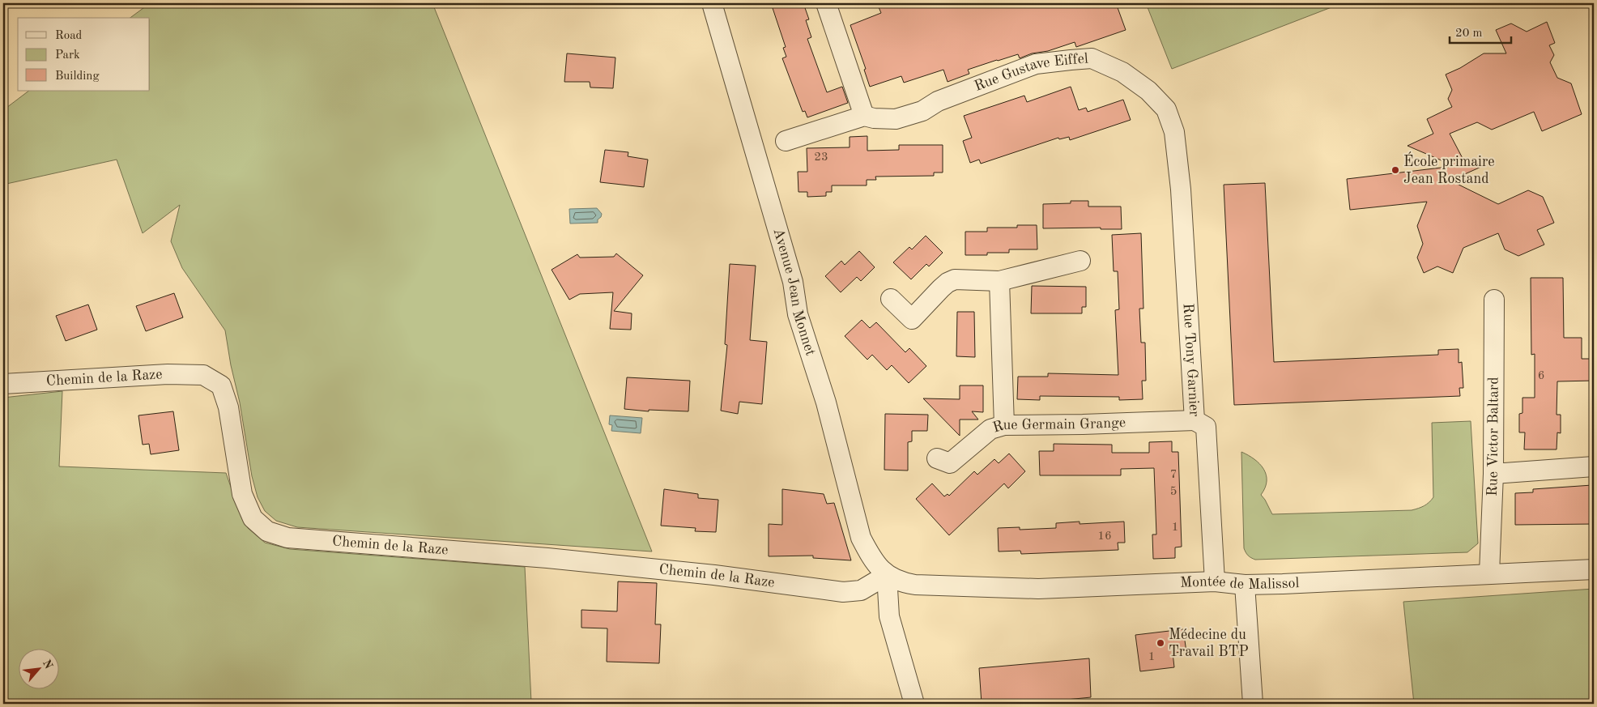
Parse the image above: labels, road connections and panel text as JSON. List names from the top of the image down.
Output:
{
  "streets": {
    "street": [
      "Rue Gustave Eiffel",
      "Avenue Jean Monnet",
      "Rue Tony Garnier",
      "Chemin de la Raze",
      "Rue Germain Grange",
      "Rue Victor Baltard",
      "Montée de Malissol"
    ]
  },
  "crossings": [
    ["Rue Gustave Eiffel", "Rue Tony Garnier"],
    ["Avenue Jean Monnet", "Chemin de la Raze"],
    ["Avenue Jean Monnet", "Montée de Malissol"],
    ["Rue Tony Garnier", "Rue Germain Grange"],
    ["Rue Tony Garnier", "Montée de Malissol"],
    ["Chemin de la Raze", "Montée de Malissol"],
    ["Rue Victor Baltard", "Montée de Malissol"]
  ],
  "places": ["École primaire Jean Rostand", "Médecine du Travail BTP"],
  "house_numbers": [
    "23",
    "6",
    "7",
    "5",
    "1",
    "16",
    "1"
  ],
  "legend": ["Road", "Park", "Building"],
  "scale_bar": "20 m",
  "north": "top right"
}
